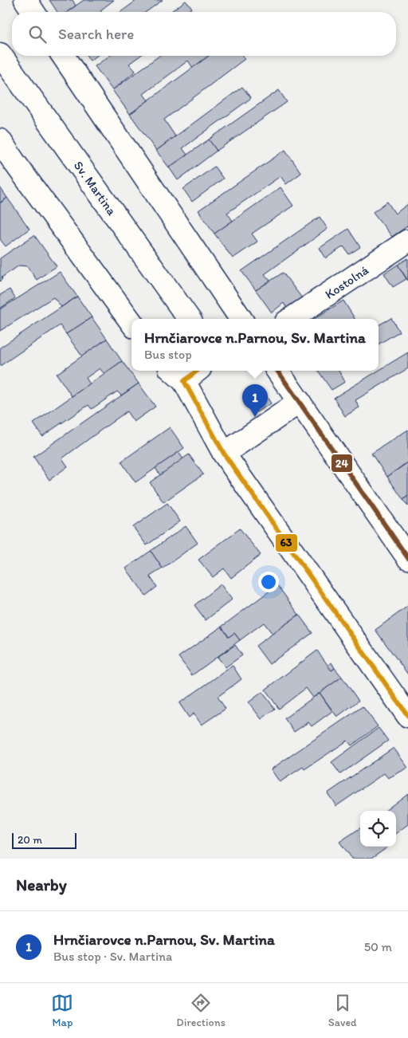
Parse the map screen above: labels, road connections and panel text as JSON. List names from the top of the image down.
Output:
{
  "streets": {
    "street": ["Sv. Martina", "Kostolná"]
  },
  "lines": ["transit line 63", "transit line 24"],
  "scale_bar": "20 m",
  "page": {
    "search": "Search here",
    "popup": ["Hrnčiarovce n.Parnou, Sv. Martina", "Bus stop"],
    "pins": "1",
    "scale": "20 m",
    "heading": "Nearby",
    "list": [
      {
        "mark": "1",
        "name": "Hrnčiarovce n.Parnou, Sv. Martina",
        "note": "Bus stop · Sv. Martina",
        "value": "50 m"
      }
    ],
    "nav": ["Map", "Directions", "Saved"]
  }
}
